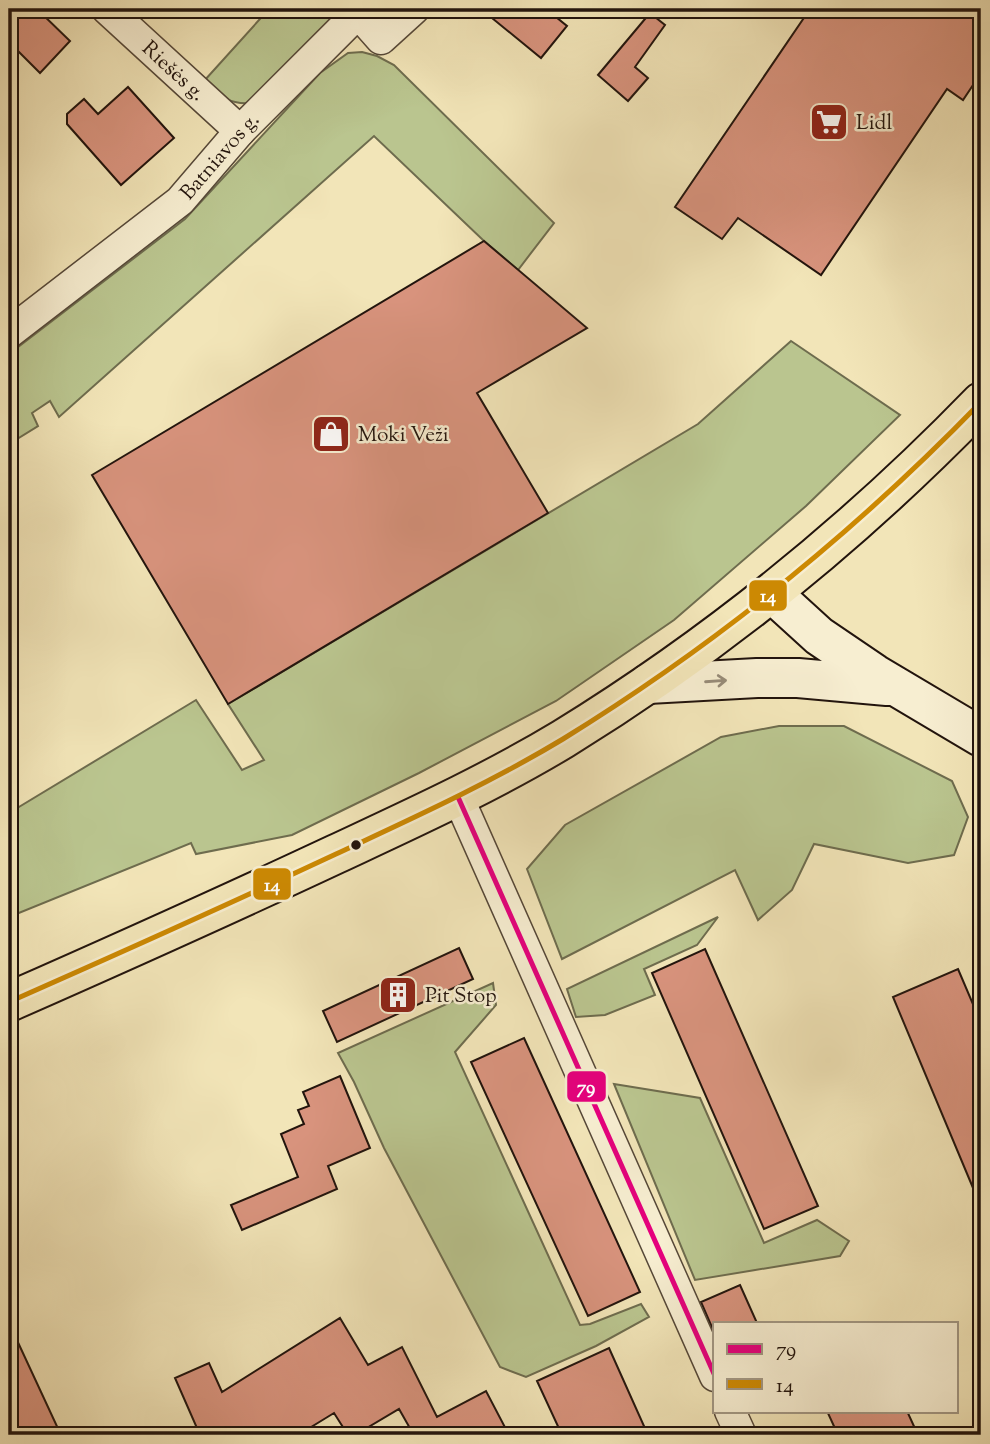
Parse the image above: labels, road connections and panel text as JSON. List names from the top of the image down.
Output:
{
  "streets": {
    "street": ["Riešės g.", "Batniavos g."]
  },
  "crossings": [
    ["Riešės g.", "Batniavos g."]
  ],
  "places": {
    "supermarket": ["Lidl"],
    "shop": ["Moki Veži"],
    "building": ["Pit Stop"]
  },
  "lines": ["transit line 14", "transit line 79"],
  "legend": ["79", "14"]
}
